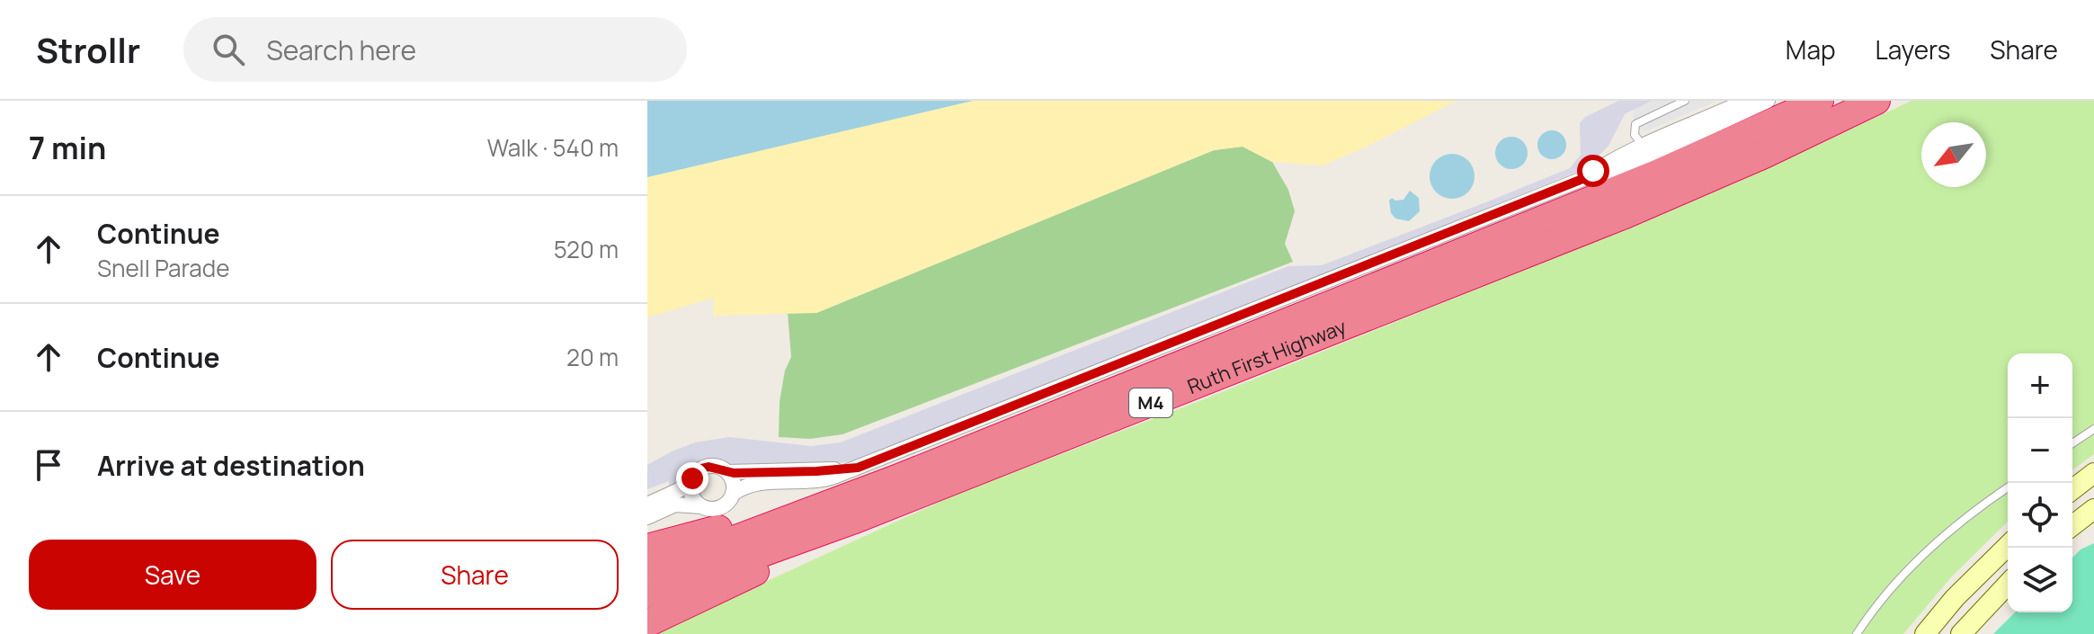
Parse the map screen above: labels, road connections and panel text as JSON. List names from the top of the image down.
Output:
{
  "streets": {
    "highway": ["Ruth First Highway", "M4"]
  },
  "north": "bottom left",
  "page": {
    "header": "Strollr",
    "search": "Search here",
    "nav": ["Map", "Layers", "Share"],
    "heading": ["7 min", "Walk · 540 m"],
    "list": [
      ["Continue", "Snell Parade", "520 m"],
      ["Continue", "20 m"],
      "Arrive at destination"
    ],
    "map_buttons": ["+", "−"],
    "buttons": ["Save", "Share"]
  }
}
